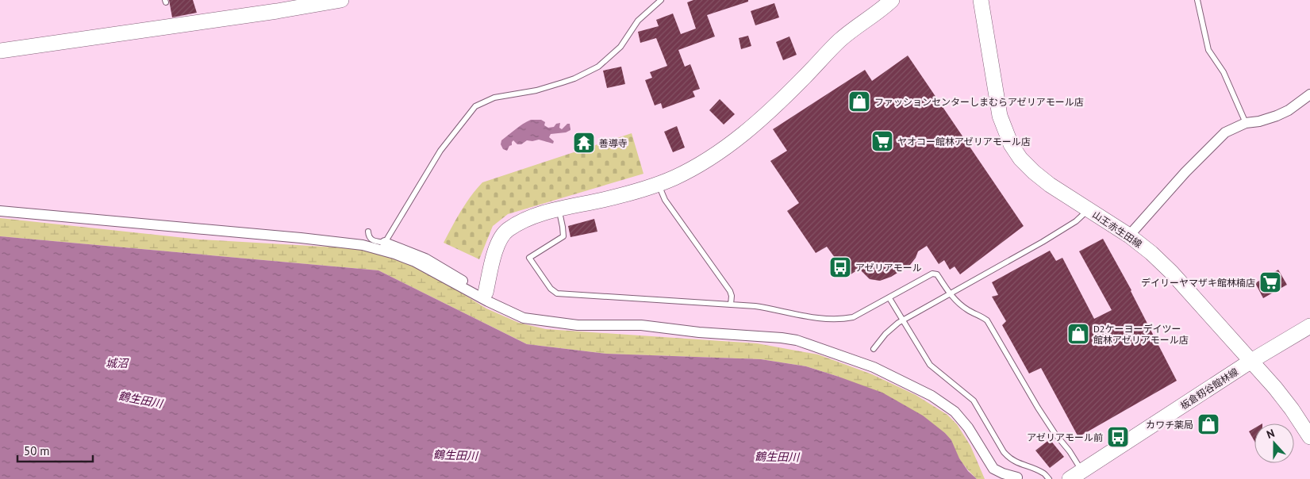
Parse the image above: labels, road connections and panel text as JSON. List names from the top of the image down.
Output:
{
  "streets": {
    "street": ["山王赤生田線", "板倉籾谷館林線"]
  },
  "crossings": [
    ["山王赤生田線", "板倉籾谷館林線"]
  ],
  "water": ["城沼", "鶴生田川"],
  "places": {
    "shop": ["ファッションセンターしまむらアゼリアモール店", "D2ケーヨーデイツー 館林アゼリアモール店", "カワチ薬局"],
    "supermarket": ["ヤオコー館林アゼリアモール店", "デイリーヤマザキ館林楠店"],
    "temple": ["善導寺"],
    "bus stop": ["アゼリアモール", "アゼリアモール前"]
  },
  "scale_bar": "50 m",
  "north": "top"
}
